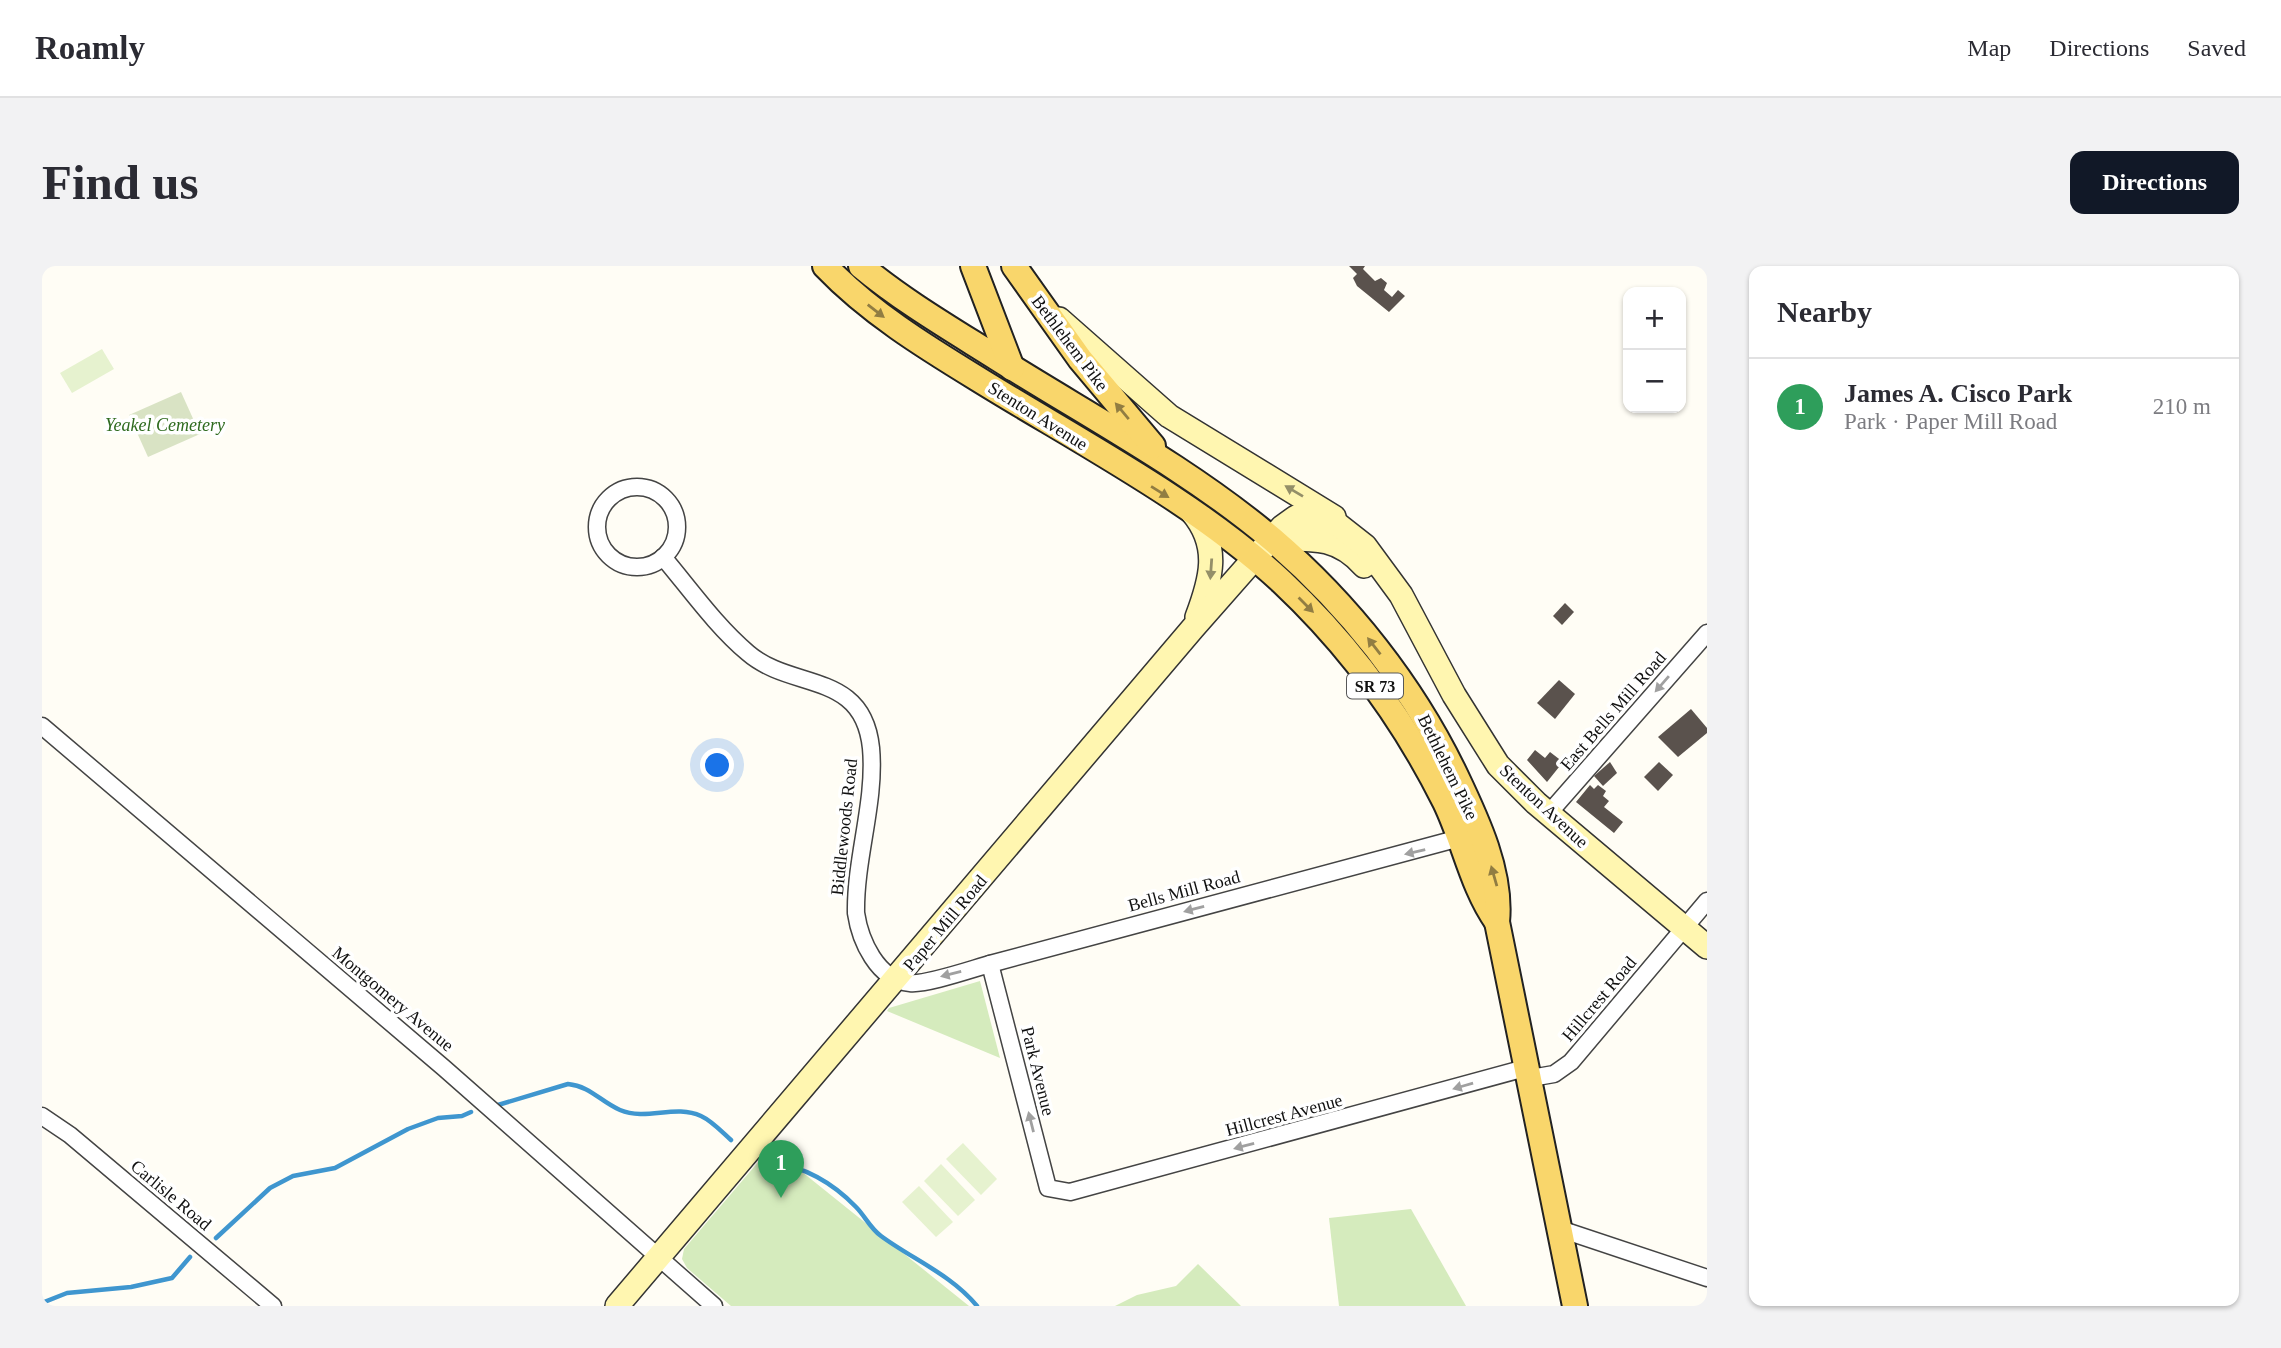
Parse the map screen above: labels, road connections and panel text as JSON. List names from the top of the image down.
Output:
{
  "streets": {
    "main road": ["Bethlehem Pike", "Stenton Avenue", "SR 73"],
    "street": [
      "East Bells Mill Road",
      "Biddlewoods Road",
      "Bells Mill Road",
      "Paper Mill Road",
      "Montgomery Avenue",
      "Hillcrest Road",
      "Park Avenue",
      "Hillcrest Avenue",
      "Carlisle Road"
    ]
  },
  "crossings": [
    ["Bethlehem Pike", "Stenton Avenue"],
    ["Bethlehem Pike", "Bells Mill Road"],
    ["Bethlehem Pike", "Paper Mill Road"],
    ["Bethlehem Pike", "Hillcrest Road"],
    ["Bethlehem Pike", "Hillcrest Avenue"],
    ["Stenton Avenue", "East Bells Mill Road"],
    ["Stenton Avenue", "Paper Mill Road"],
    ["Stenton Avenue", "Hillcrest Road"],
    ["Biddlewoods Road", "Bells Mill Road"],
    ["Biddlewoods Road", "Paper Mill Road"],
    ["Bells Mill Road", "Paper Mill Road"],
    ["Bells Mill Road", "Park Avenue"],
    ["Paper Mill Road", "Montgomery Avenue"],
    ["Hillcrest Road", "Hillcrest Avenue"],
    ["Park Avenue", "Hillcrest Avenue"]
  ],
  "one_way": [
    "East Bells Mill Road",
    "Bells Mill Road",
    "Park Avenue",
    "Hillcrest Avenue"
  ],
  "parks": ["Yeakel Cemetery"],
  "page": {
    "header": "Roamly",
    "nav": ["Map", "Directions", "Saved"],
    "buttons": "Directions",
    "title": "Find us",
    "heading": "Nearby",
    "map_buttons": ["+", "−"],
    "list": [
      {
        "mark": "1",
        "name": "James A. Cisco Park",
        "note": "Park · Paper Mill Road",
        "value": "210 m"
      }
    ],
    "pins": "1"
  }
}
